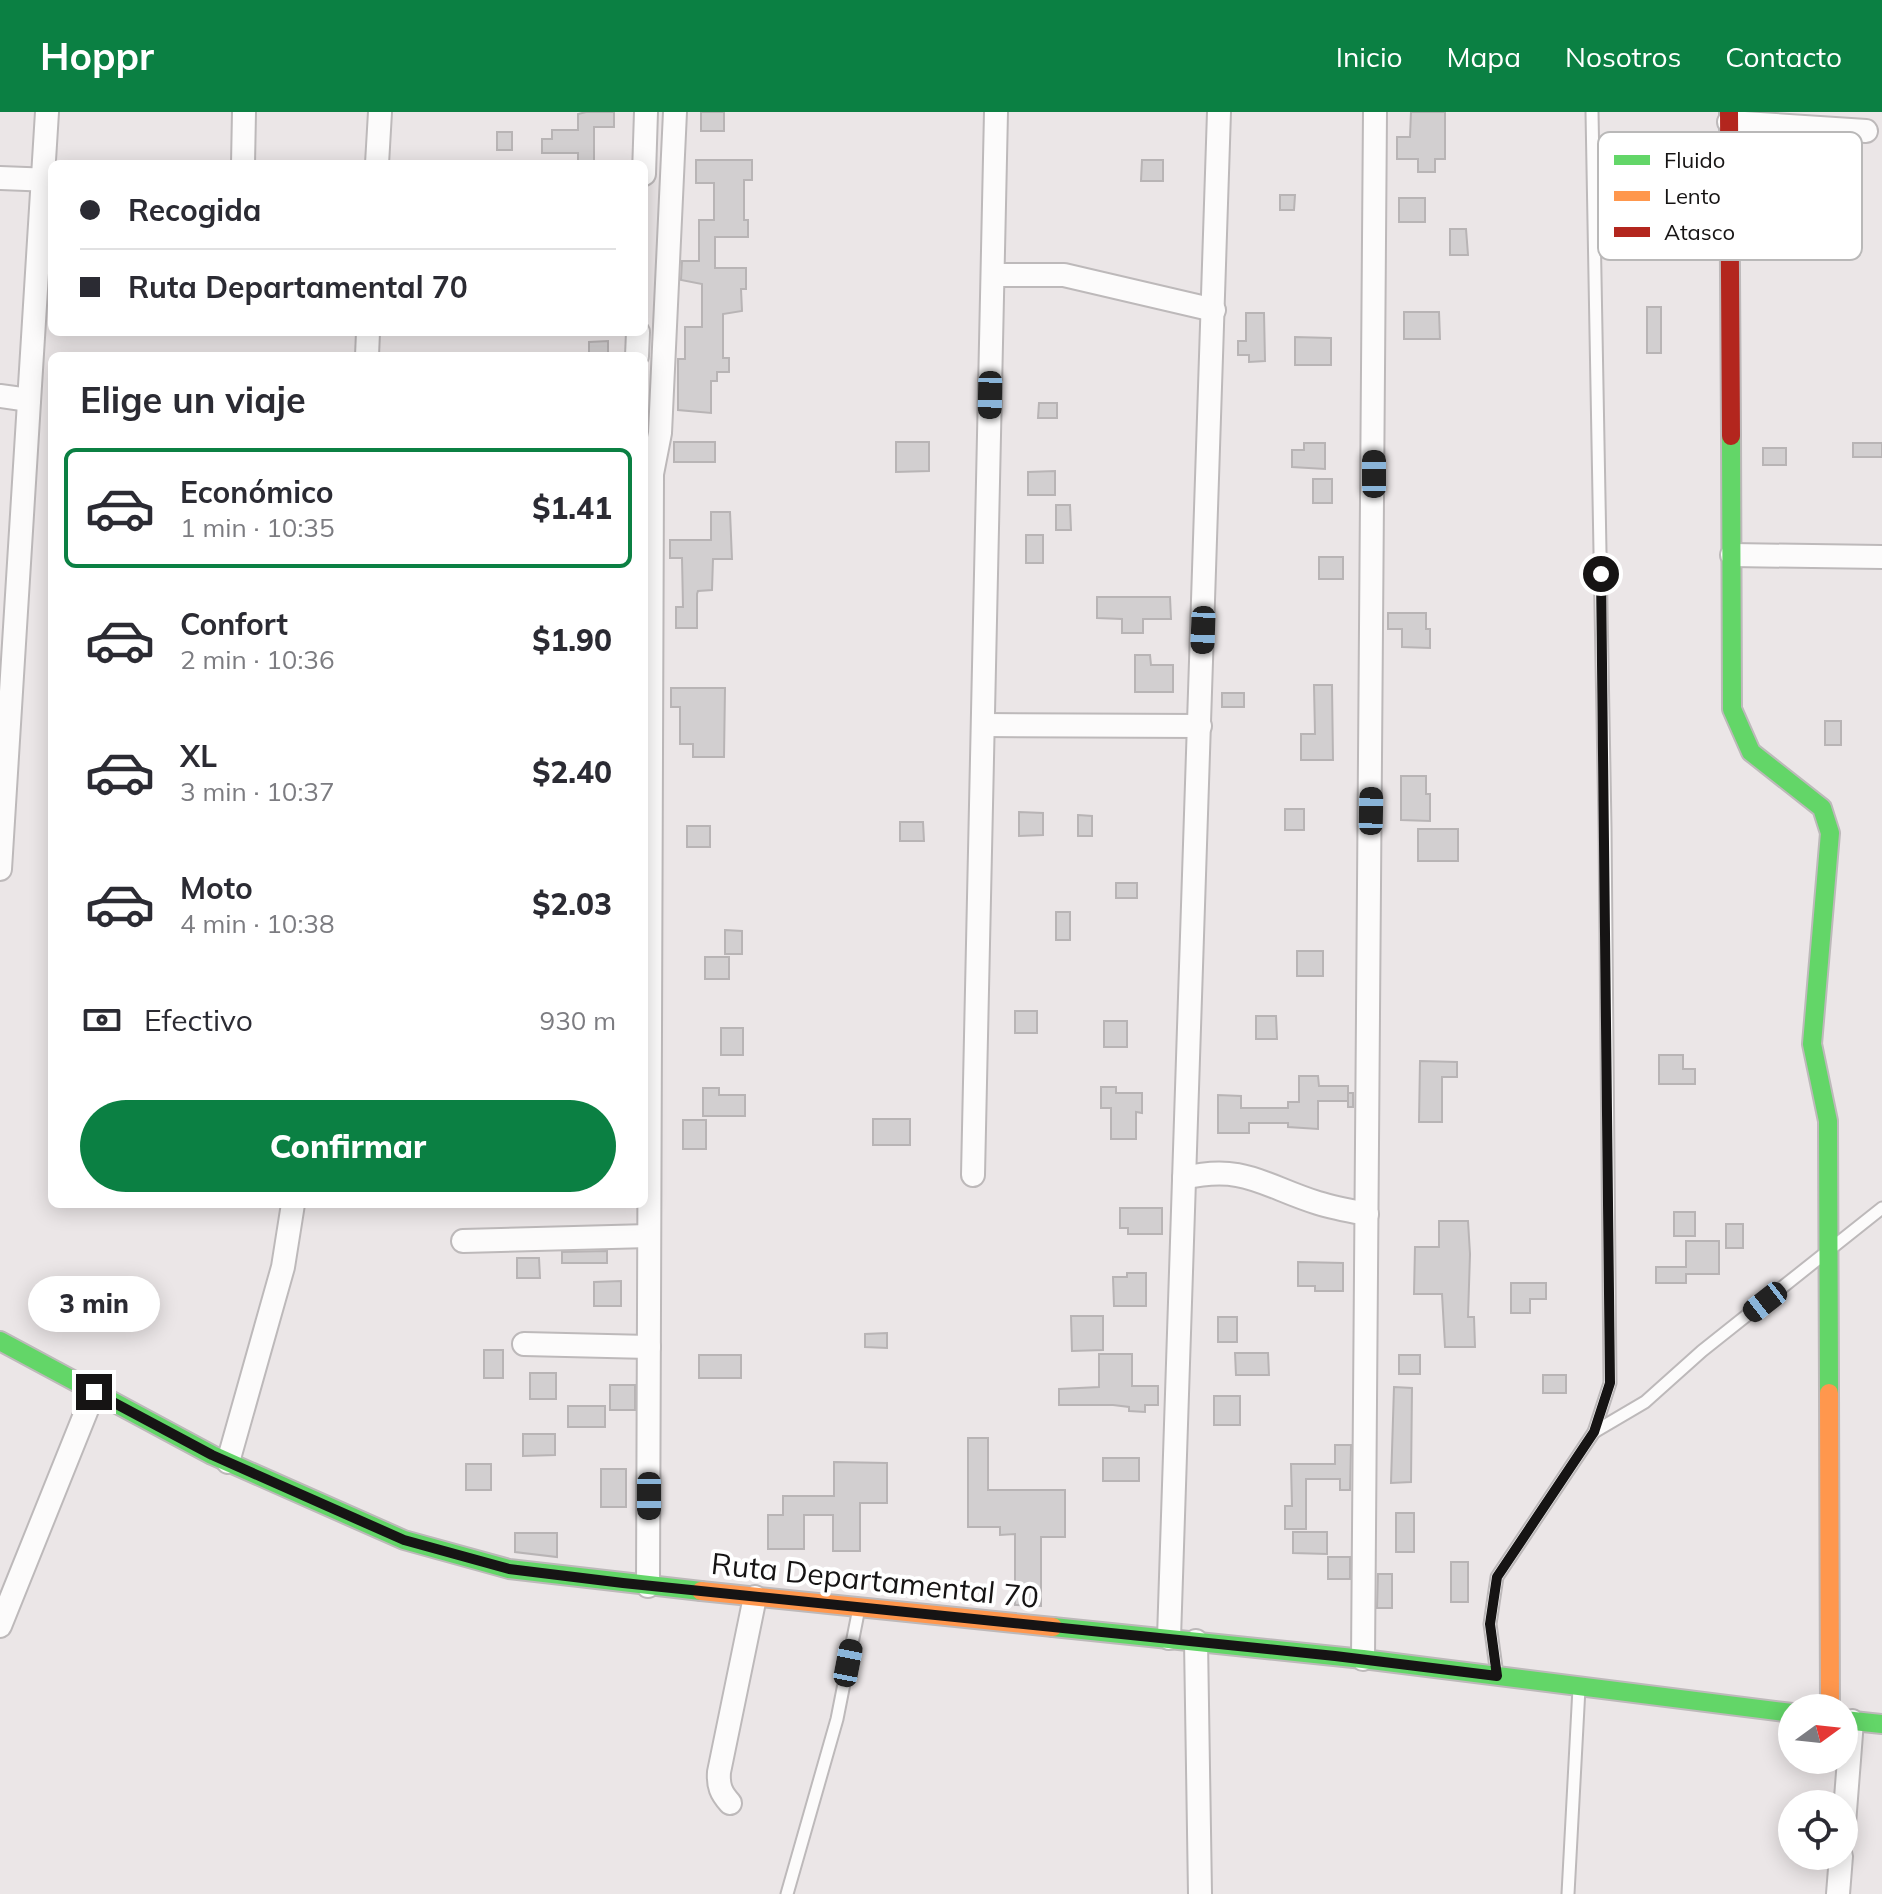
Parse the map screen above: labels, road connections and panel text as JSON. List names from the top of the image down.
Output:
{
  "streets": {
    "main road": ["Ruta Departamental 70"]
  },
  "legend": ["Fluido", "Lento", "Atasco"],
  "north": "right",
  "page": {
    "header": "Hoppr",
    "nav": [
      "Inicio",
      "Mapa",
      "Nosotros",
      "Contacto"
    ],
    "banner": ["Recogida", "Ruta Departamental 70"],
    "heading": "Elige un viaje",
    "list": [
      {
        "name": "Económico",
        "note": "1 min · 10:35",
        "value": "$1.41"
      },
      {
        "name": "Confort",
        "note": "2 min · 10:36",
        "value": "$1.90"
      },
      {
        "name": "XL",
        "note": "3 min · 10:37",
        "value": "$2.40"
      },
      {
        "name": "Moto",
        "note": "4 min · 10:38",
        "value": "$2.03"
      }
    ],
    "pay": ["Efectivo", "930 m"],
    "buttons": "Confirmar",
    "bubble": "3 min"
  }
}
